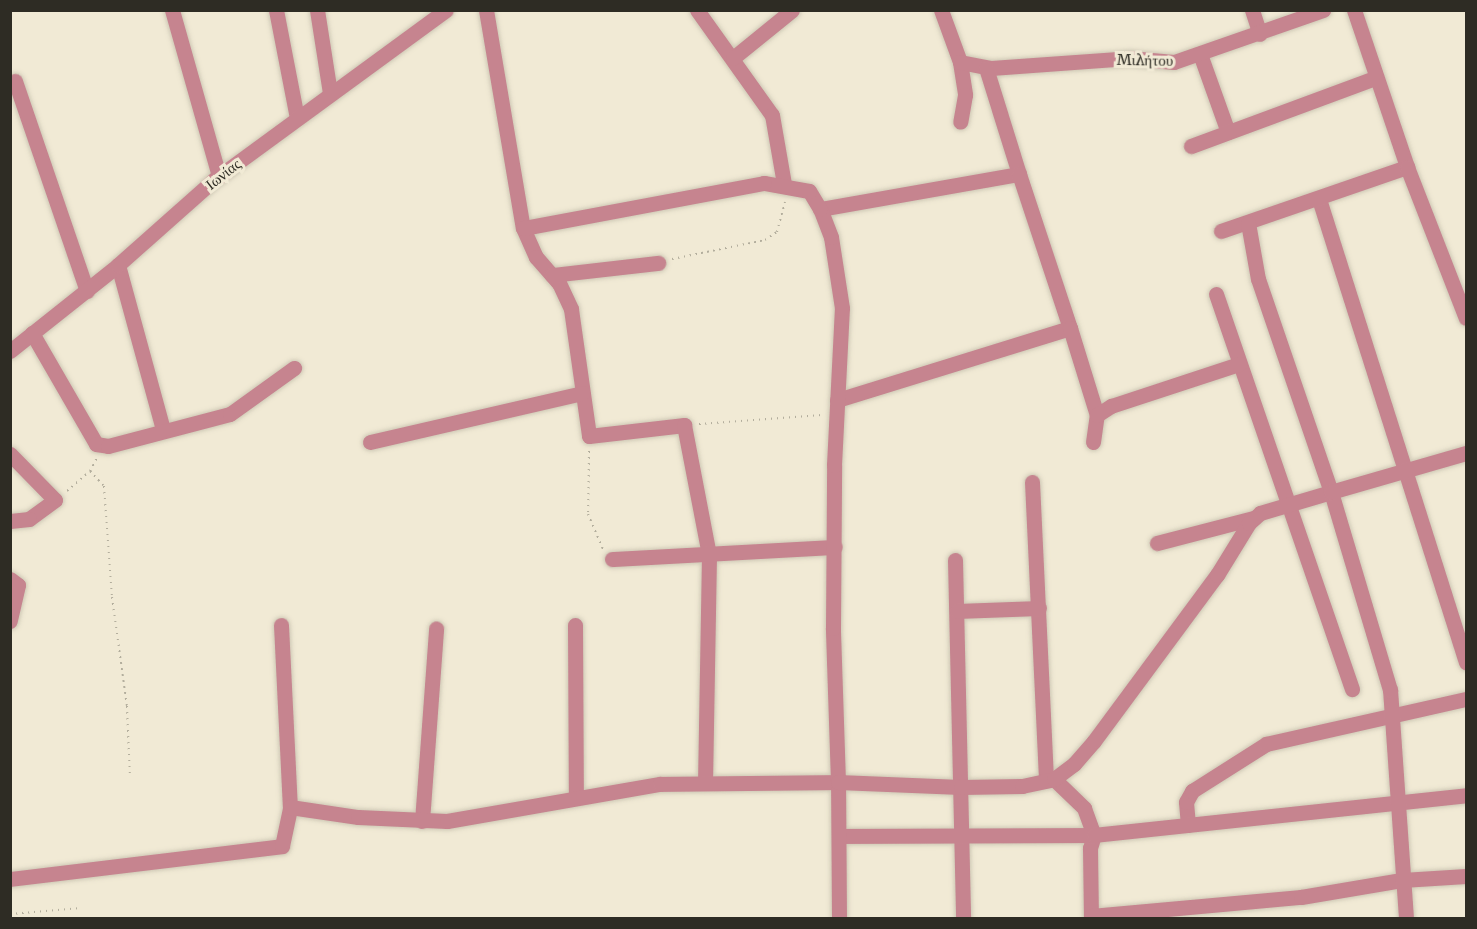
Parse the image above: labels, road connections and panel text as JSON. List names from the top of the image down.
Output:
{
  "streets": {
    "street": ["Μιλήτου", "Ιωνίας"]
  }
}
